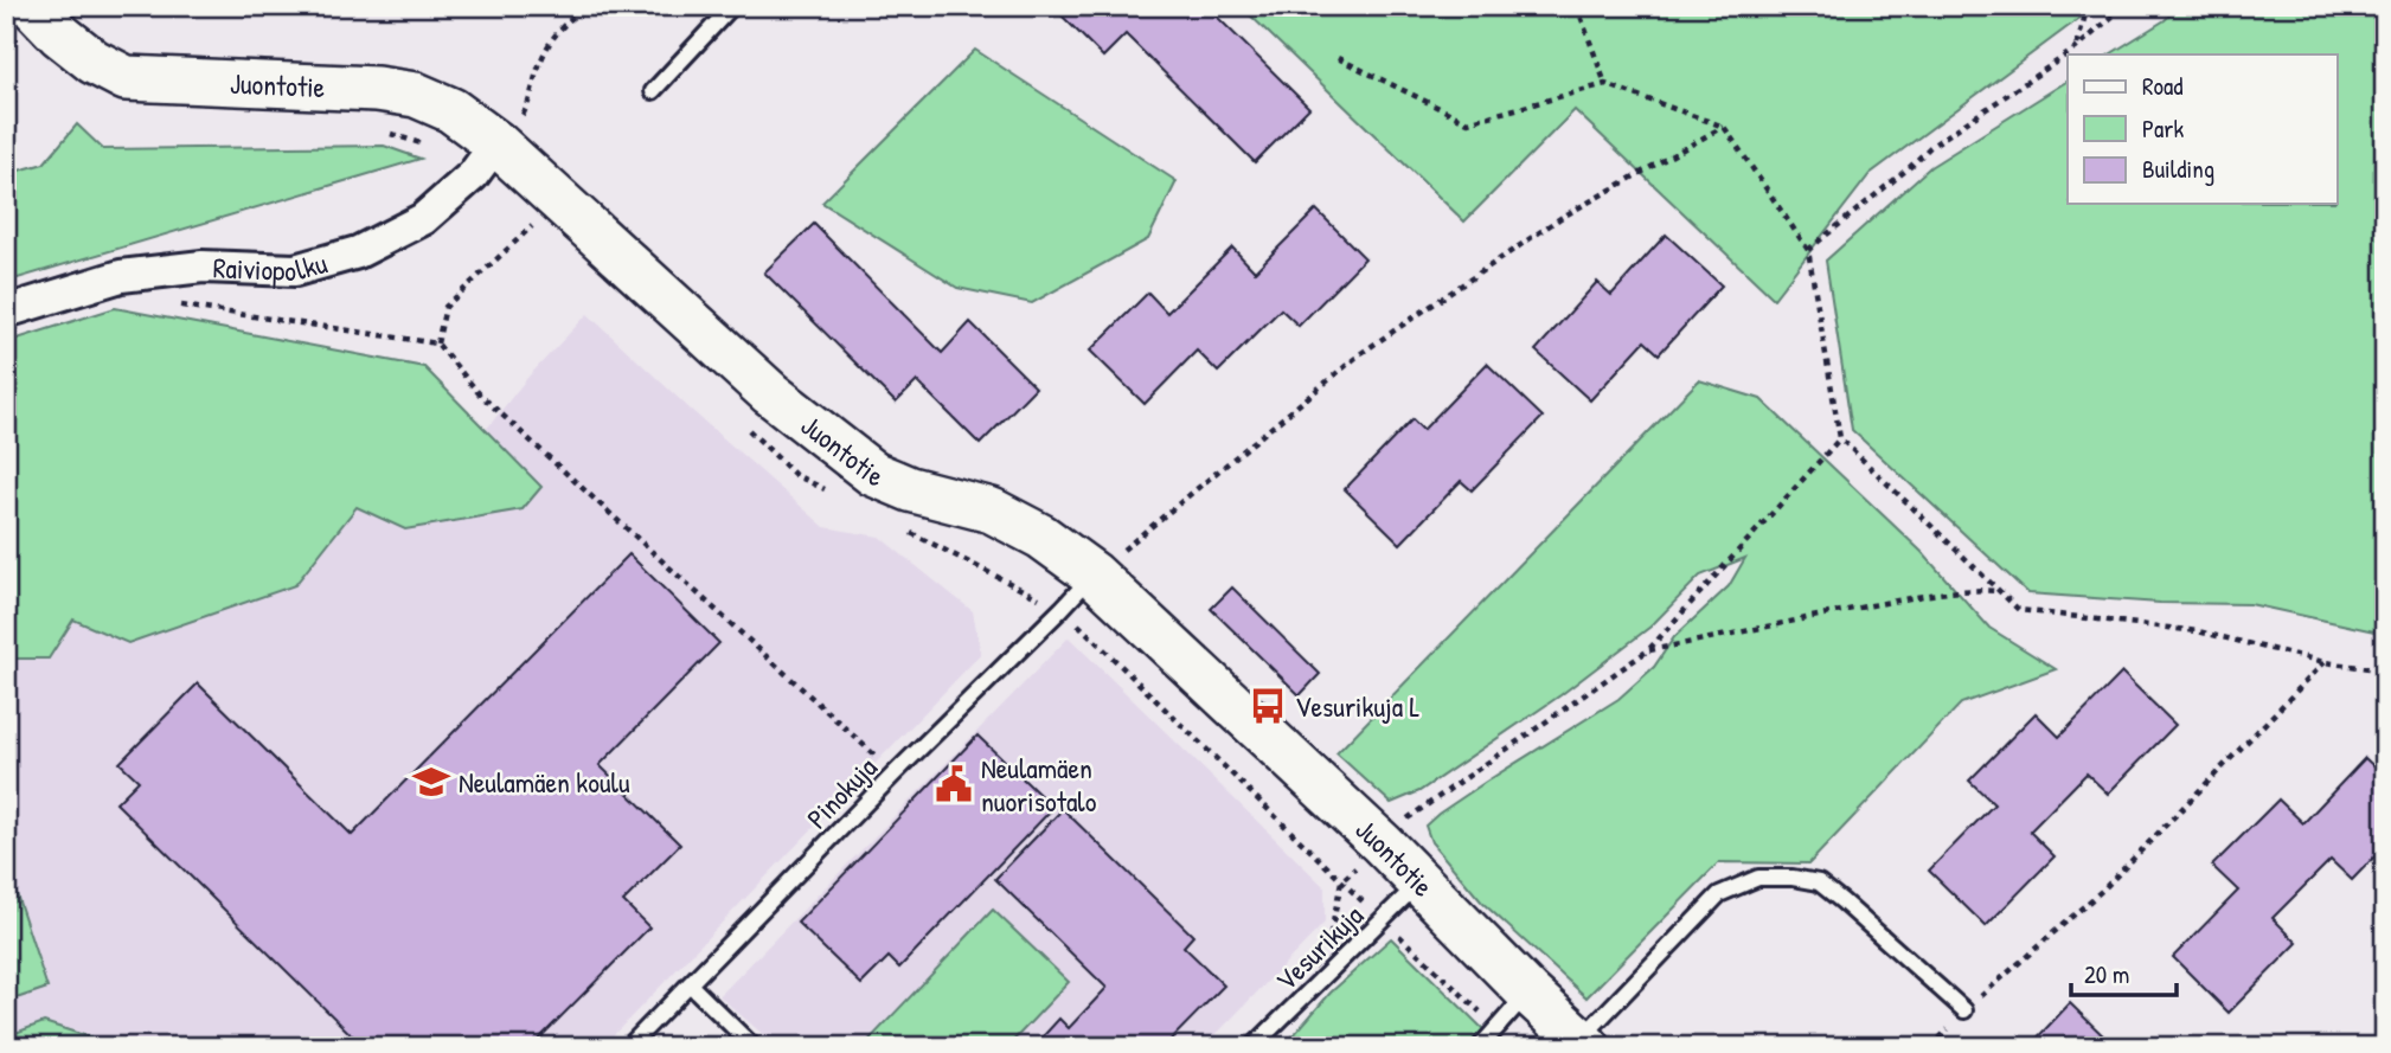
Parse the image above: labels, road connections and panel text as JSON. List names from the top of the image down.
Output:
{
  "streets": {
    "street": ["Juontotie", "Raiviopolku"],
    "lane": ["Pinokuja", "Vesurikuja"]
  },
  "crossings": [
    ["Juontotie", "Raiviopolku"],
    ["Juontotie", "Pinokuja"],
    ["Juontotie", "Vesurikuja"]
  ],
  "places": {
    "bus stop": ["Vesurikuja L"],
    "school or university": ["Neulamäen koulu"],
    "public building": ["Neulamäen nuorisotalo"]
  },
  "legend": ["Road", "Park", "Building"],
  "scale_bar": "20 m"
}
